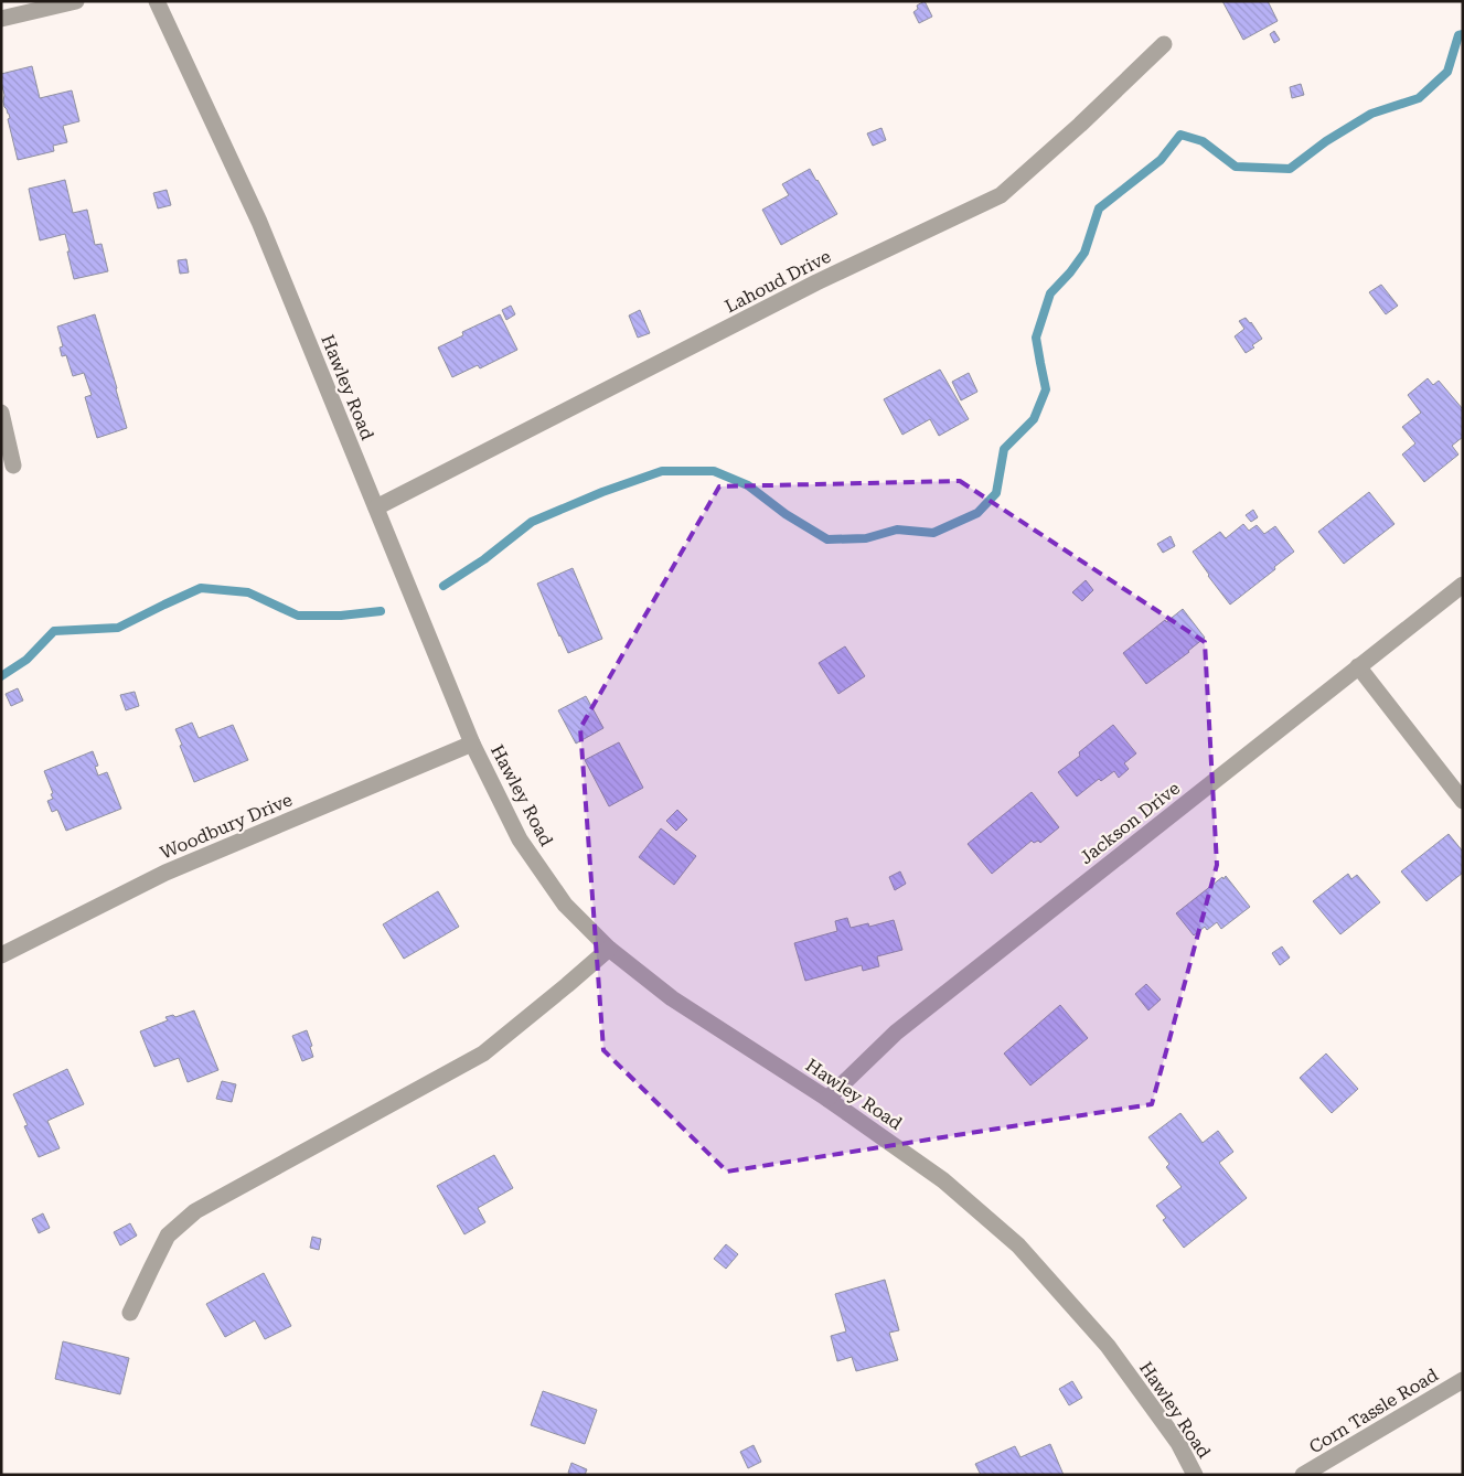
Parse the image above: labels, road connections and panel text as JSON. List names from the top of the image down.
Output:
{
  "streets": {
    "street": [
      "Lahoud Drive",
      "Hawley Road",
      "Jackson Drive",
      "Woodbury Drive",
      "Corn Tassle Road"
    ]
  },
  "crossings": [
    ["Lahoud Drive", "Hawley Road"],
    ["Hawley Road", "Jackson Drive"],
    ["Hawley Road", "Woodbury Drive"]
  ]
}
